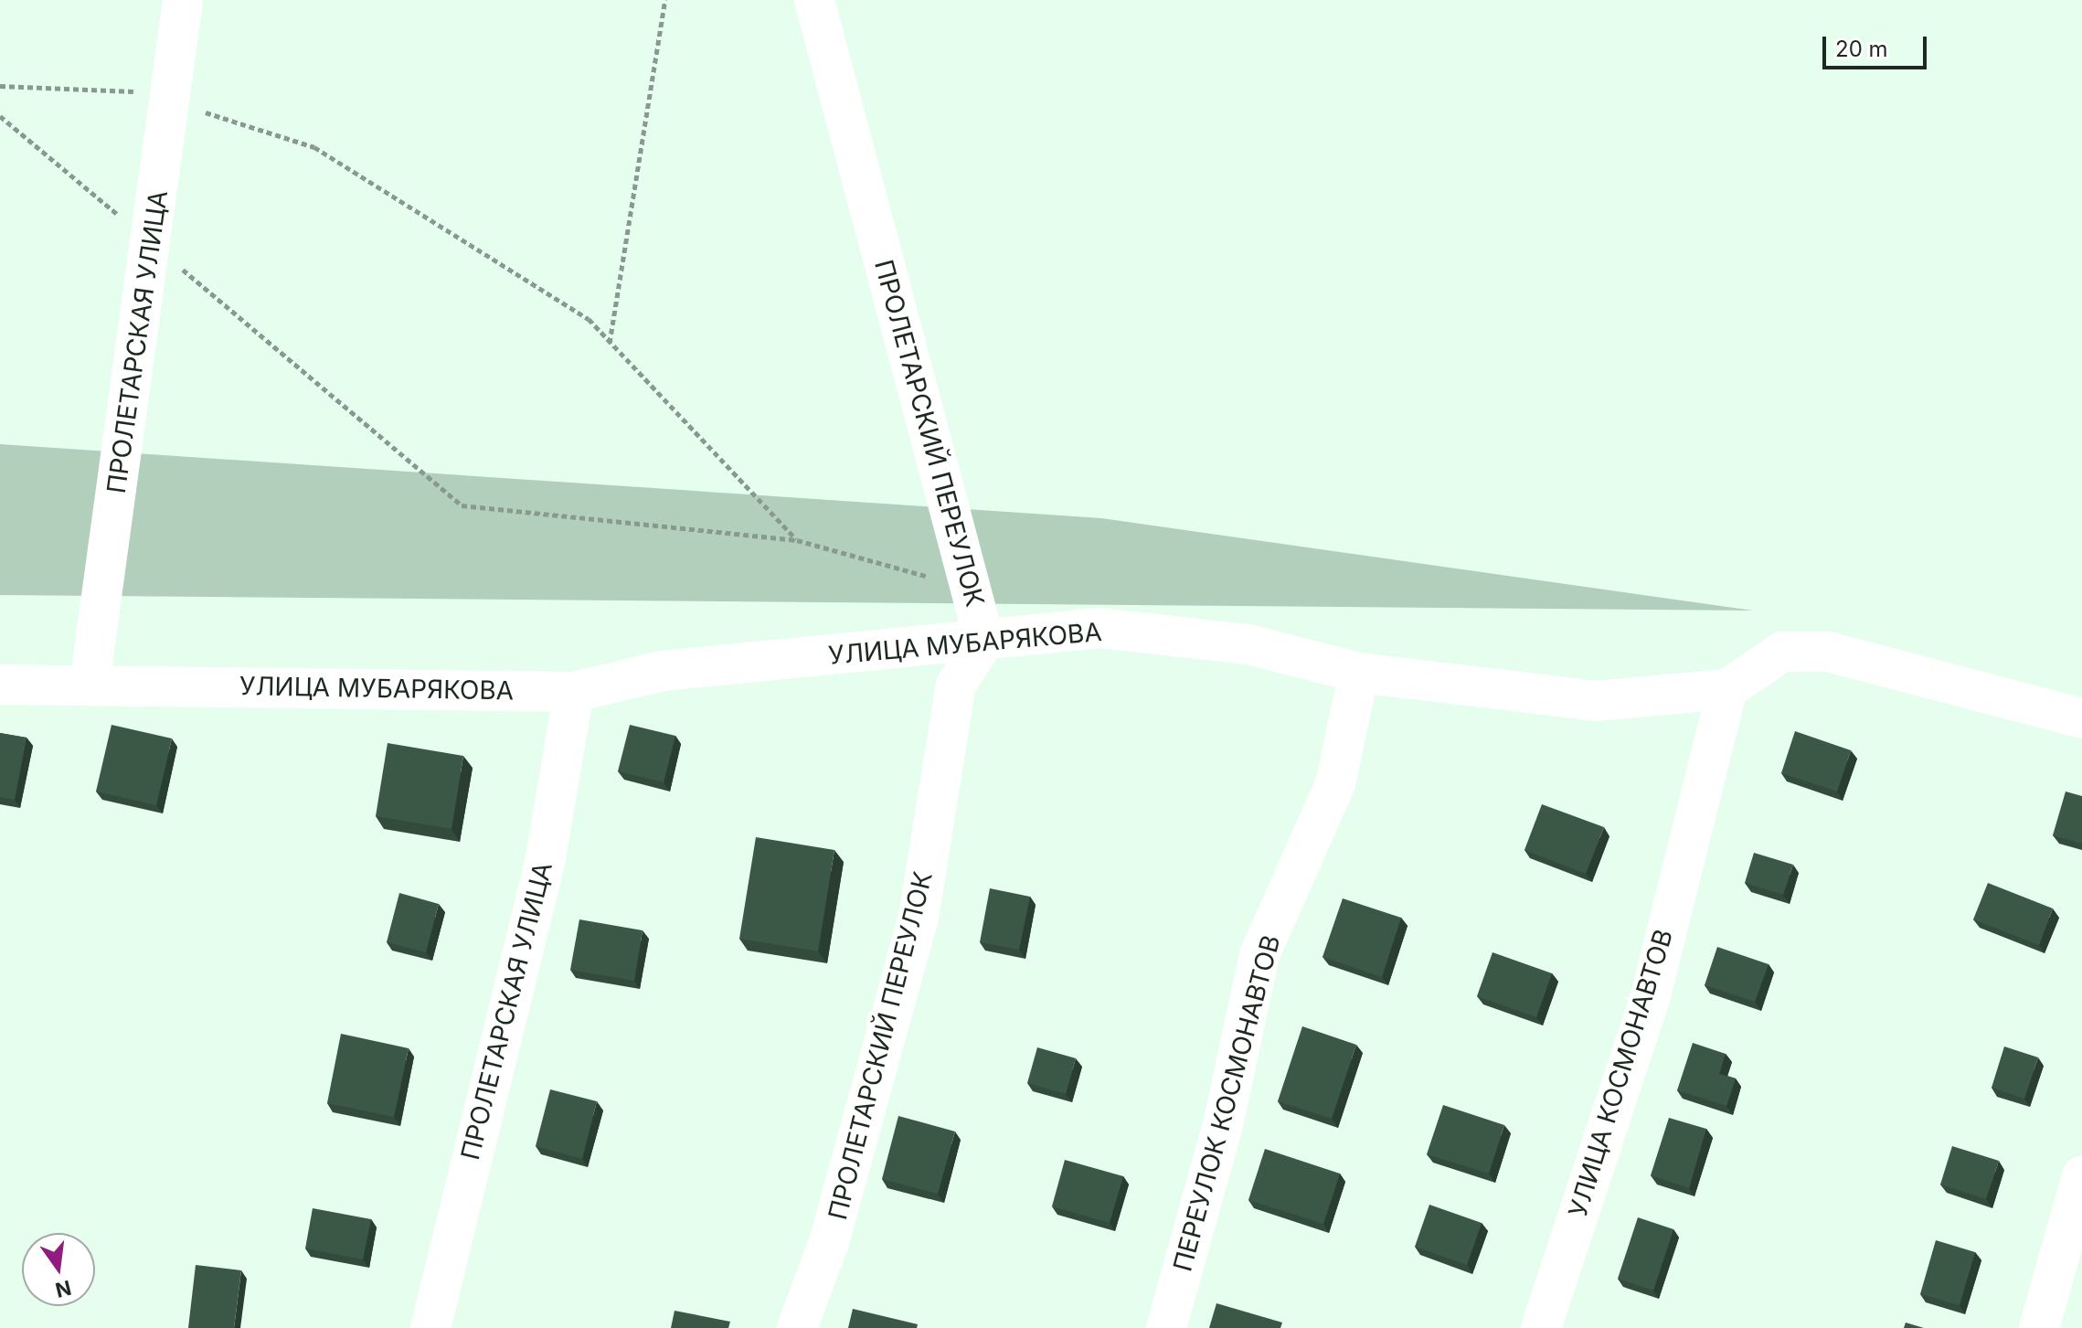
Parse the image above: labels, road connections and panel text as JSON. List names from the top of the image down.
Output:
{
  "streets": {
    "street": [
      "ПРОЛЕТАРСКАЯ УЛИЦА",
      "ПРОЛЕТАРСКИЙ ПЕРЕУЛОК",
      "УЛИЦА МУБАРЯКОВА",
      "УЛИЦА КОСМОНАВТОВ",
      "ПЕРЕУЛОК КОСМОНАВТОВ"
    ]
  },
  "crossings": [
    ["ПРОЛЕТАРСКАЯ УЛИЦА", "УЛИЦА МУБАРЯКОВА"],
    ["ПРОЛЕТАРСКИЙ ПЕРЕУЛОК", "УЛИЦА МУБАРЯКОВА"],
    ["УЛИЦА МУБАРЯКОВА", "УЛИЦА КОСМОНАВТОВ"],
    ["УЛИЦА МУБАРЯКОВА", "ПЕРЕУЛОК КОСМОНАВТОВ"]
  ],
  "scale_bar": "20 m",
  "north": "bottom"
}
